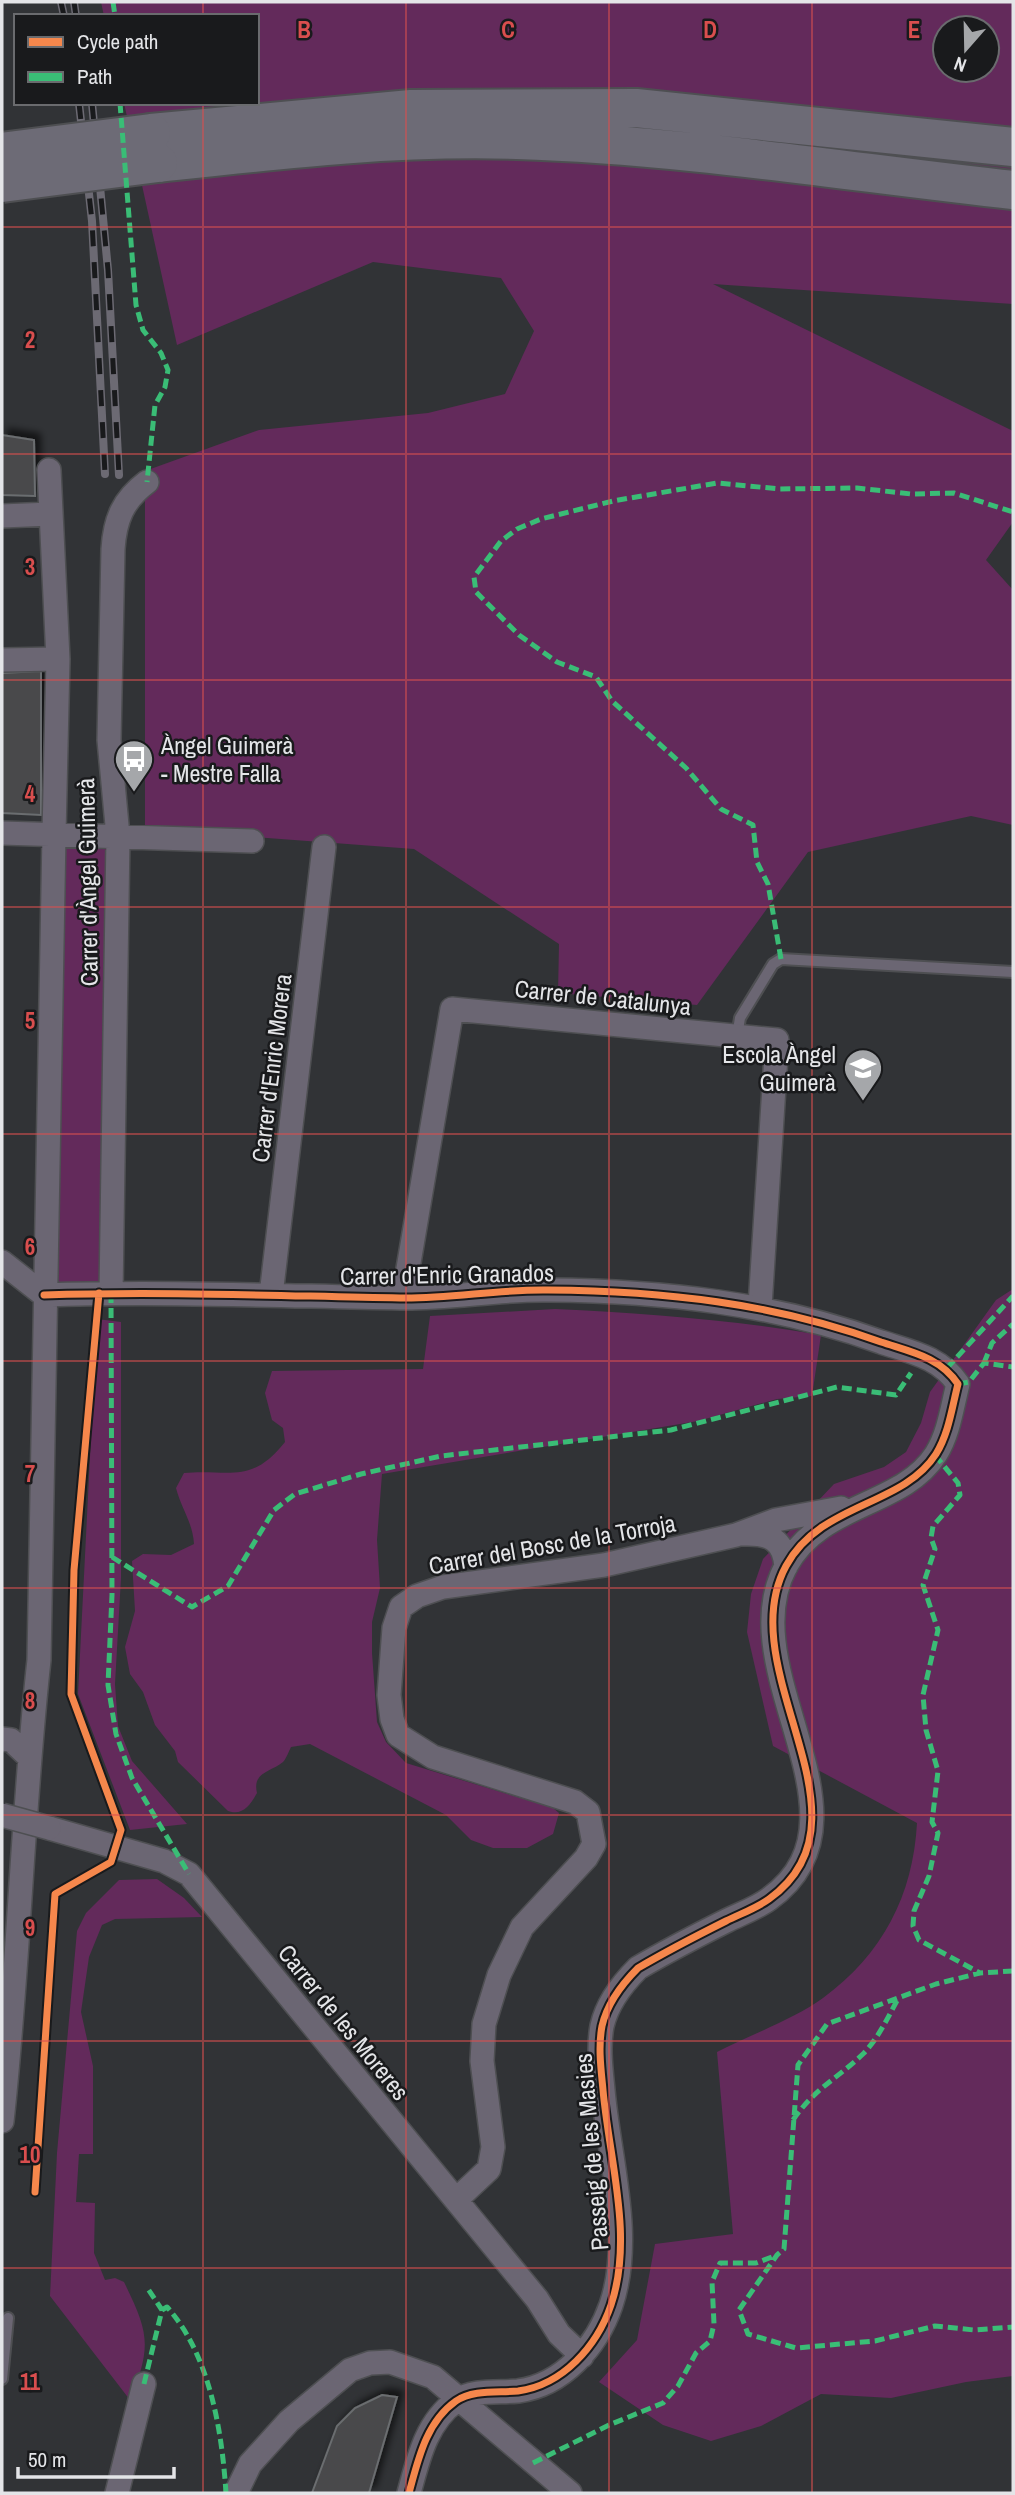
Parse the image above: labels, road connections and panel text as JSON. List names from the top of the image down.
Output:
{
  "streets": {
    "street": [
      "Carrer d'Àngel Guimerà",
      "Carrer de Catalunya",
      "Carrer d'Enric Morera",
      "Carrer d'Enric Granados",
      "Carrer del Bosc de la Torroja",
      "Carrer de les Moreres",
      "Passeig de les Masies"
    ]
  },
  "crossings": [
    ["Carrer d'Àngel Guimerà", "Carrer d'Enric Granados"],
    ["Carrer de Catalunya", "Carrer d'Enric Granados"],
    ["Carrer d'Enric Morera", "Carrer d'Enric Granados"],
    ["Carrer d'Enric Granados", "Carrer del Bosc de la Torroja"],
    ["Carrer d'Enric Granados", "Passeig de les Masies"],
    ["Carrer del Bosc de la Torroja", "Carrer de les Moreres"],
    ["Carrer de les Moreres", "Passeig de les Masies"]
  ],
  "places": {
    "bus stop": ["Àngel Guimerà - Mestre Falla"],
    "school or university": ["Escola Àngel Guimerà"]
  },
  "legend": ["Cycle path", "Path"],
  "scale_bar": "50 m",
  "north": "bottom",
  "grid": {
    "columns": [
      "B",
      "C",
      "D",
      "E"
    ],
    "rows": [
      "2",
      "3",
      "4",
      "5",
      "6",
      "7",
      "8",
      "9",
      "10",
      "11"
    ]
  }
}
